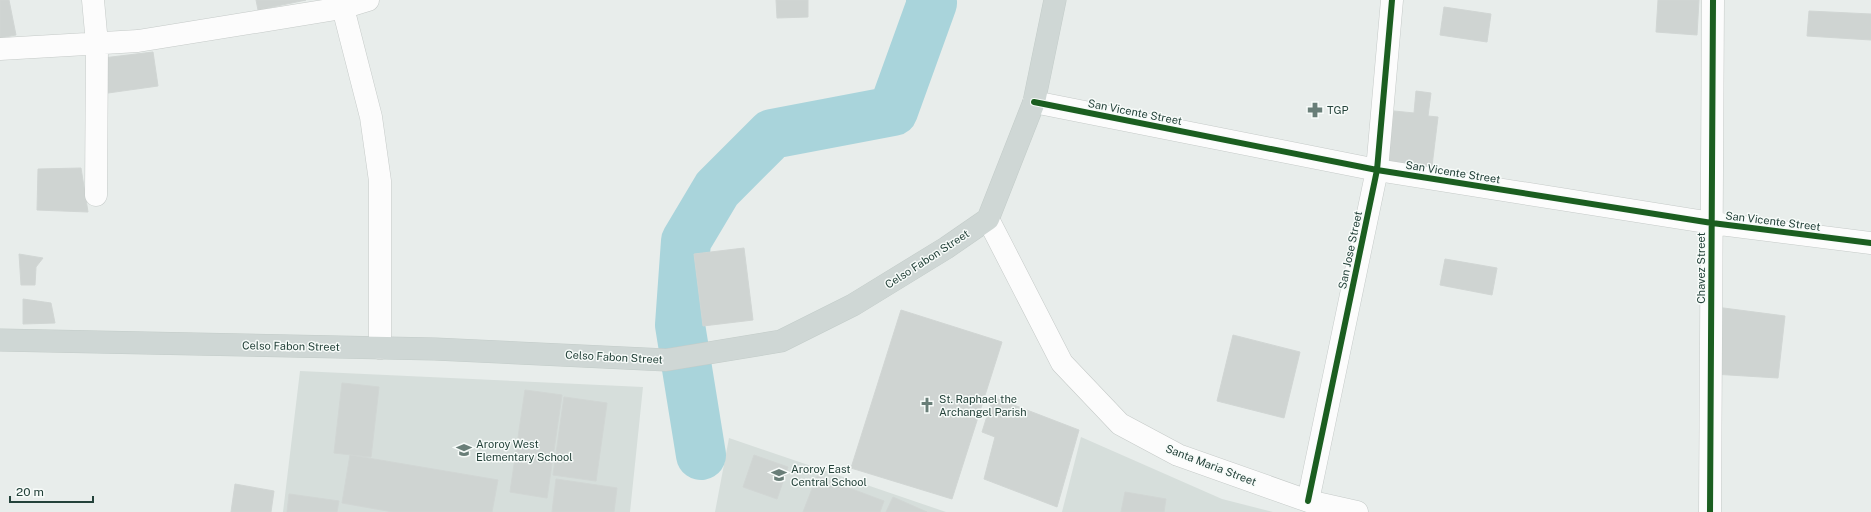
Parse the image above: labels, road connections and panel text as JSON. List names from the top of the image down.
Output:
{
  "streets": {
    "main road": ["Celso Fabon Street"],
    "street": [
      "San Vicente Street",
      "San Jose Street",
      "Chavez Street",
      "Santa Maria Street"
    ]
  },
  "crossings": [
    ["San Vicente Street", "San Jose Street"],
    ["San Vicente Street", "Chavez Street"],
    ["San Jose Street", "Santa Maria Street"],
    ["Celso Fabon Street", "Santa Maria Street"]
  ],
  "places": {
    "pharmacy": ["TGP"],
    "church": ["St. Raphael the Archangel Parish"],
    "school or university": ["Aroroy West Elementary School", "Aroroy East Central School"]
  },
  "scale_bar": "20 m"
}
